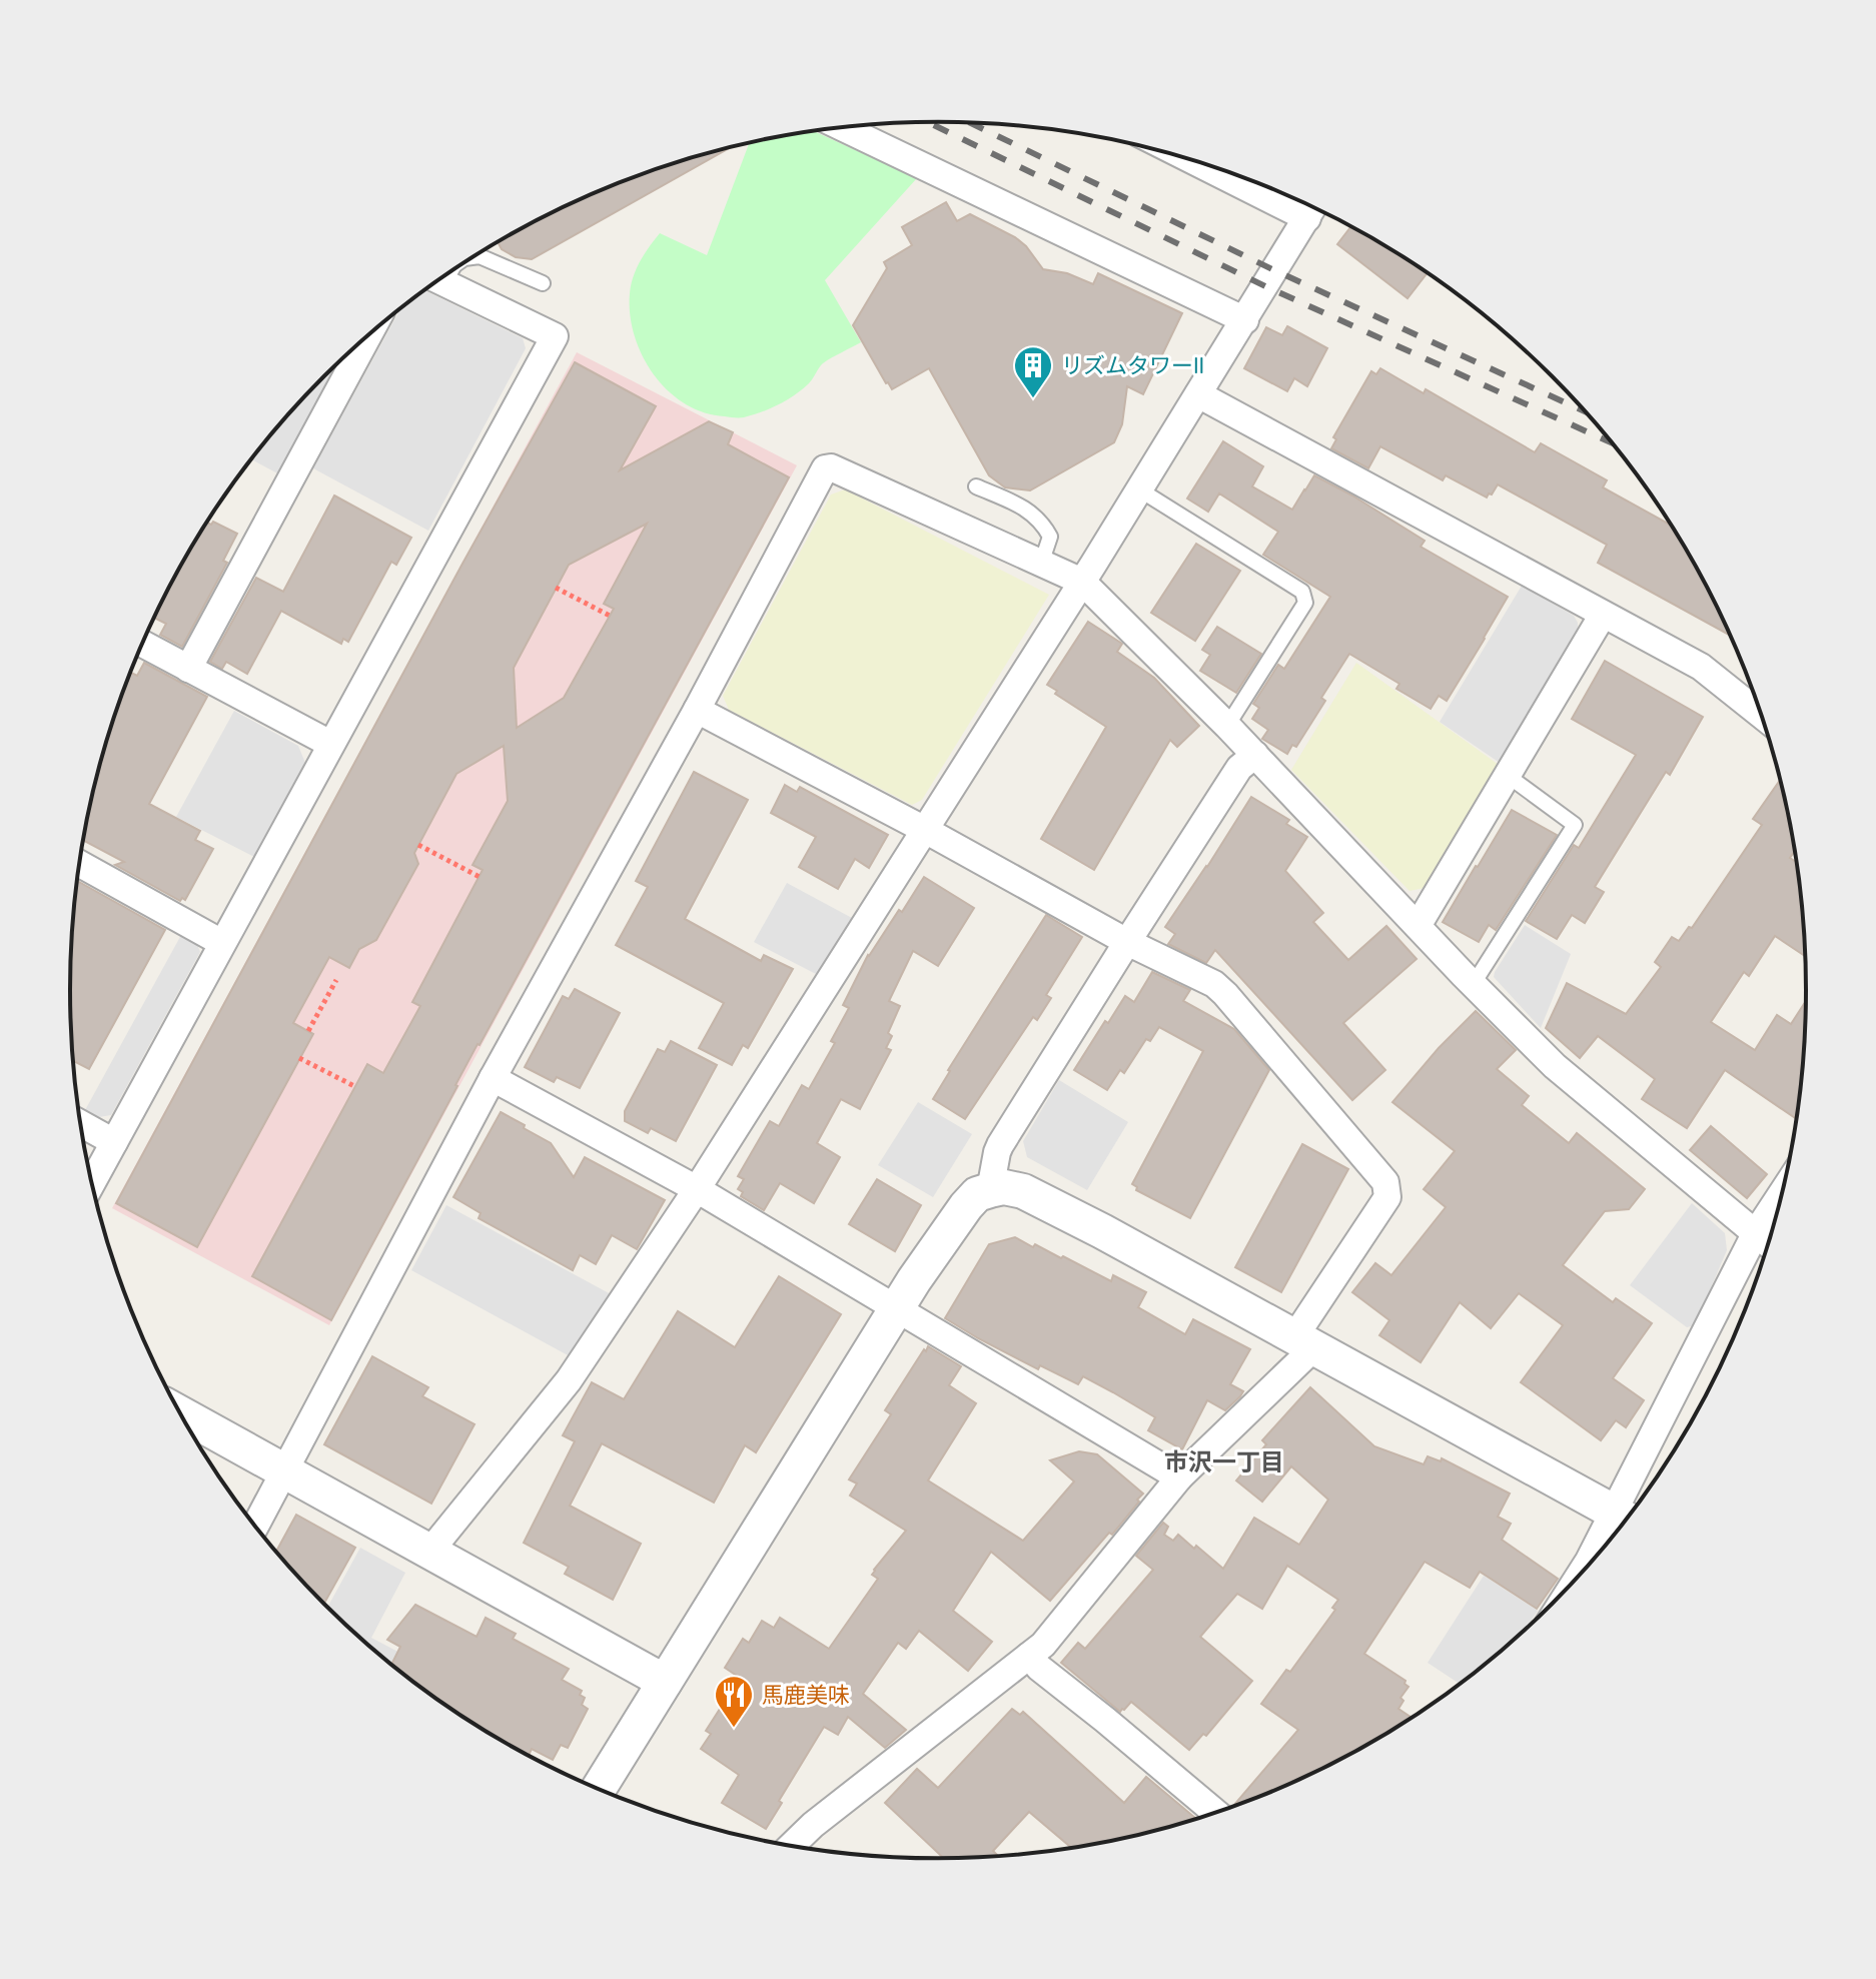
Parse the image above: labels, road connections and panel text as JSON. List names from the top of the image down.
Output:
{
  "districts": ["市沢一丁目"],
  "places": {
    "building": ["リズムタワーII"],
    "restaurant": ["馬鹿美味"]
  }
}
